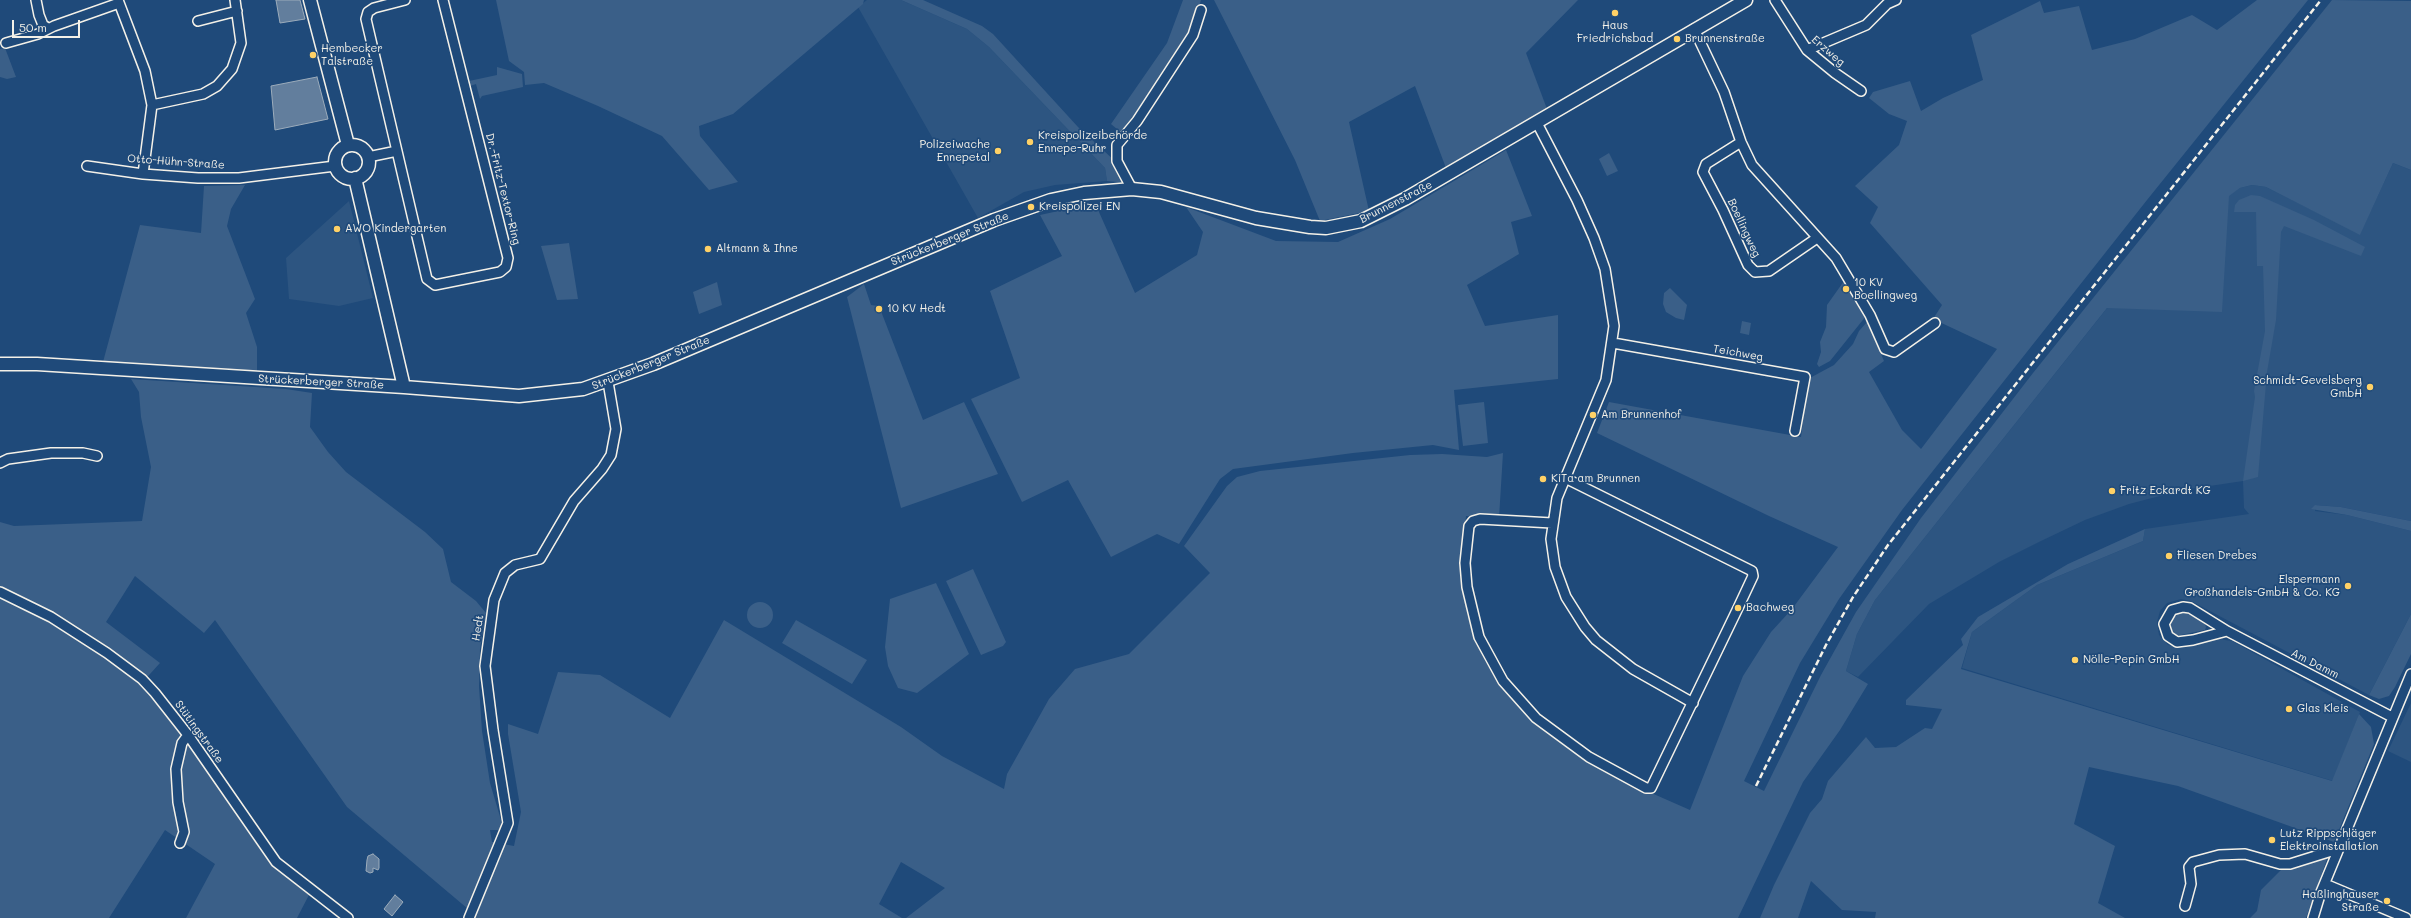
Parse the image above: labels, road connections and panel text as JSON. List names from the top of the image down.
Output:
{
  "streets": {
    "main road": ["Brunnenstraße", "Strückerberger Straße"],
    "street": [
      "Erzweg",
      "Otto-Hühn-Straße",
      "Dr.-Fritz-Textor-Ring",
      "Boellingweg",
      "Teichweg",
      "Hedt",
      "Am Damm",
      "Stütingstraße"
    ]
  },
  "crossings": [
    ["Brunnenstraße", "Strückerberger Straße"],
    ["Strückerberger Straße", "Hedt"]
  ],
  "places": [
    "Haus Friedrichsbad",
    "Brunnenstraße",
    "Hembecker Talstraße",
    "Kreispolizeibehörde Ennepe-Ruhr",
    "Polizeiwache Ennepetal",
    "Kreispolizei EN",
    "AWO Kindergarten",
    "Altmann & Ihne",
    "10 KV Boellingweg",
    "10 KV Hedt",
    "Schmidt-Gevelsberg GmbH",
    "Am Brunnenhof",
    "KiTa am Brunnen",
    "Fritz Eckardt KG",
    "Fliesen Drebes",
    "Elspermann Großhandels-GmbH & Co. KG",
    "Bachweg",
    "Nölle-Pepin GmbH",
    "Glas Kleis",
    "Lutz Rippschläger Elektroinstallation",
    "Haßlinghauser Straße"
  ],
  "scale_bar": "50 m"
}
